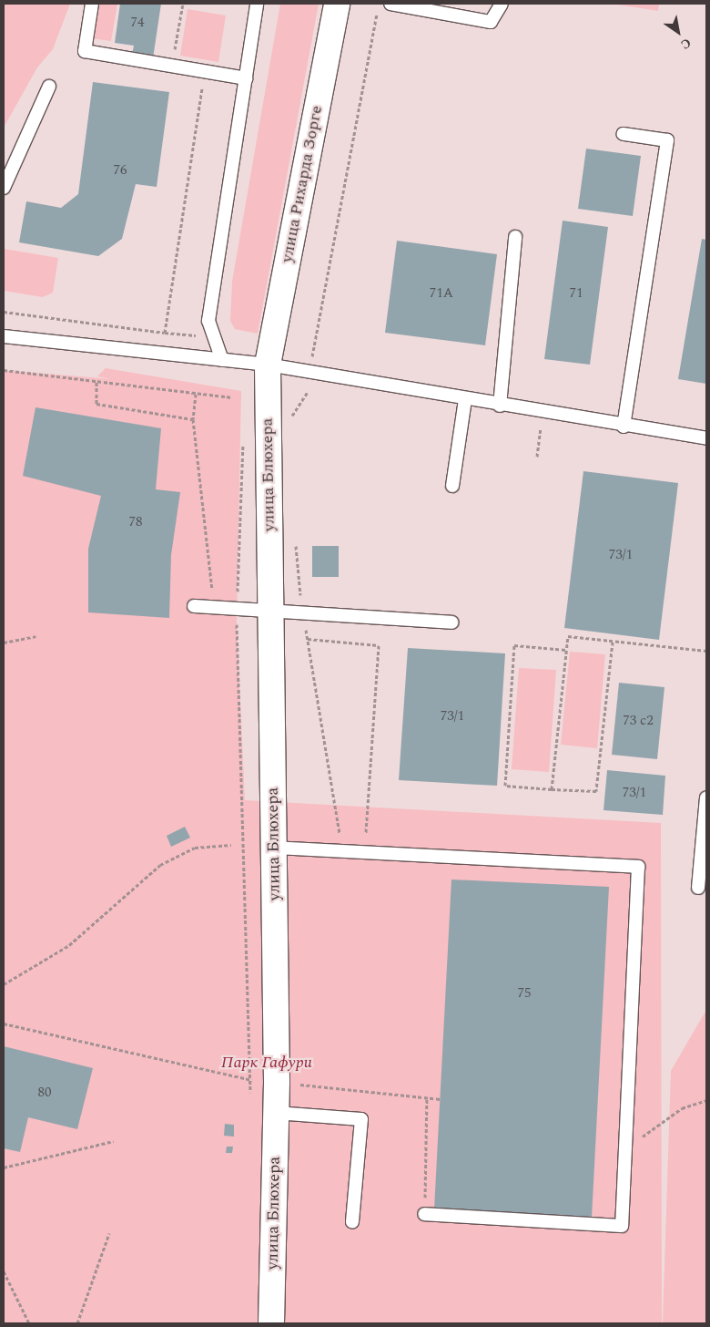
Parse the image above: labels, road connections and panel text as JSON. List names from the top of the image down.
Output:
{
  "streets": {
    "street": ["улица Рихарда Зорге", "улица Блюхера"]
  },
  "crossings": [
    ["улица Рихарда Зорге", "улица Блюхера"]
  ],
  "parks": ["Парк Гафури"],
  "house_numbers": [
    "74",
    "76",
    "71А",
    "71",
    "78",
    "73/1",
    "73/1",
    "73 с2",
    "73/1",
    "75",
    "80"
  ],
  "north": "bottom right"
}
